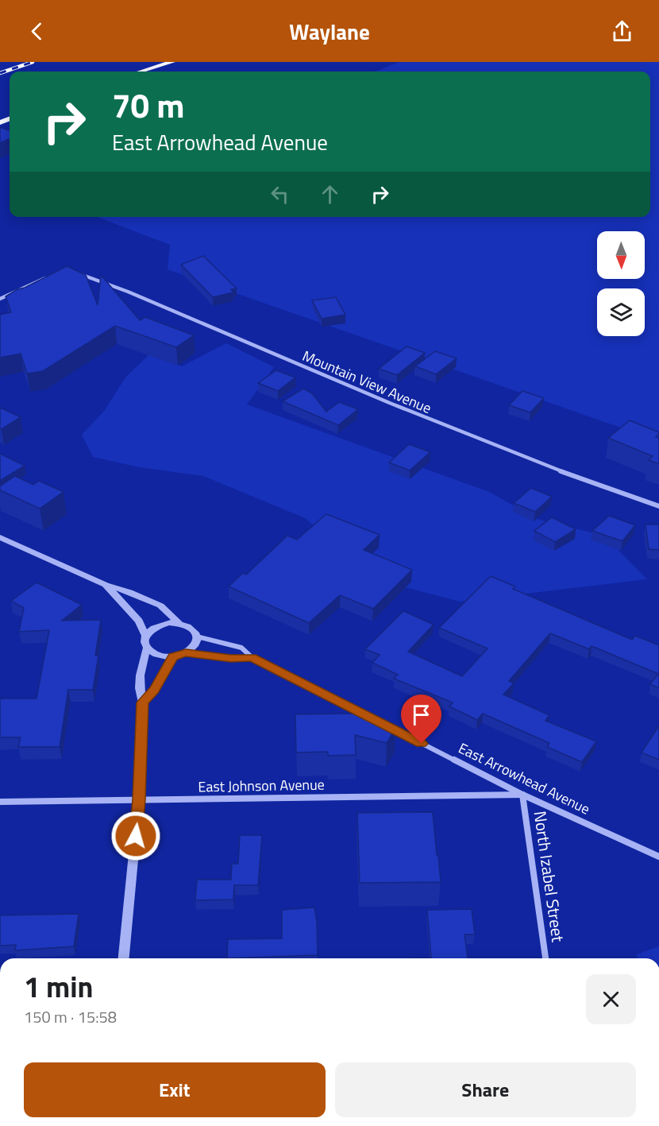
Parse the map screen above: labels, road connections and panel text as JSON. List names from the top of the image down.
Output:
{
  "streets": {
    "street": [
      "Mountain View Avenue",
      "East Arrowhead Avenue",
      "East Johnson Avenue",
      "North Izabel Street"
    ]
  },
  "crossings": [
    ["East Arrowhead Avenue", "East Johnson Avenue"],
    ["East Arrowhead Avenue", "North Izabel Street"],
    ["East Johnson Avenue", "North Izabel Street"]
  ],
  "north": "bottom",
  "page": {
    "header": "Waylane",
    "turn": ["70 m", "East Arrowhead Avenue"],
    "heading": ["1 min", "150 m · 15:58"],
    "buttons": ["Exit", "Share"]
  }
}
